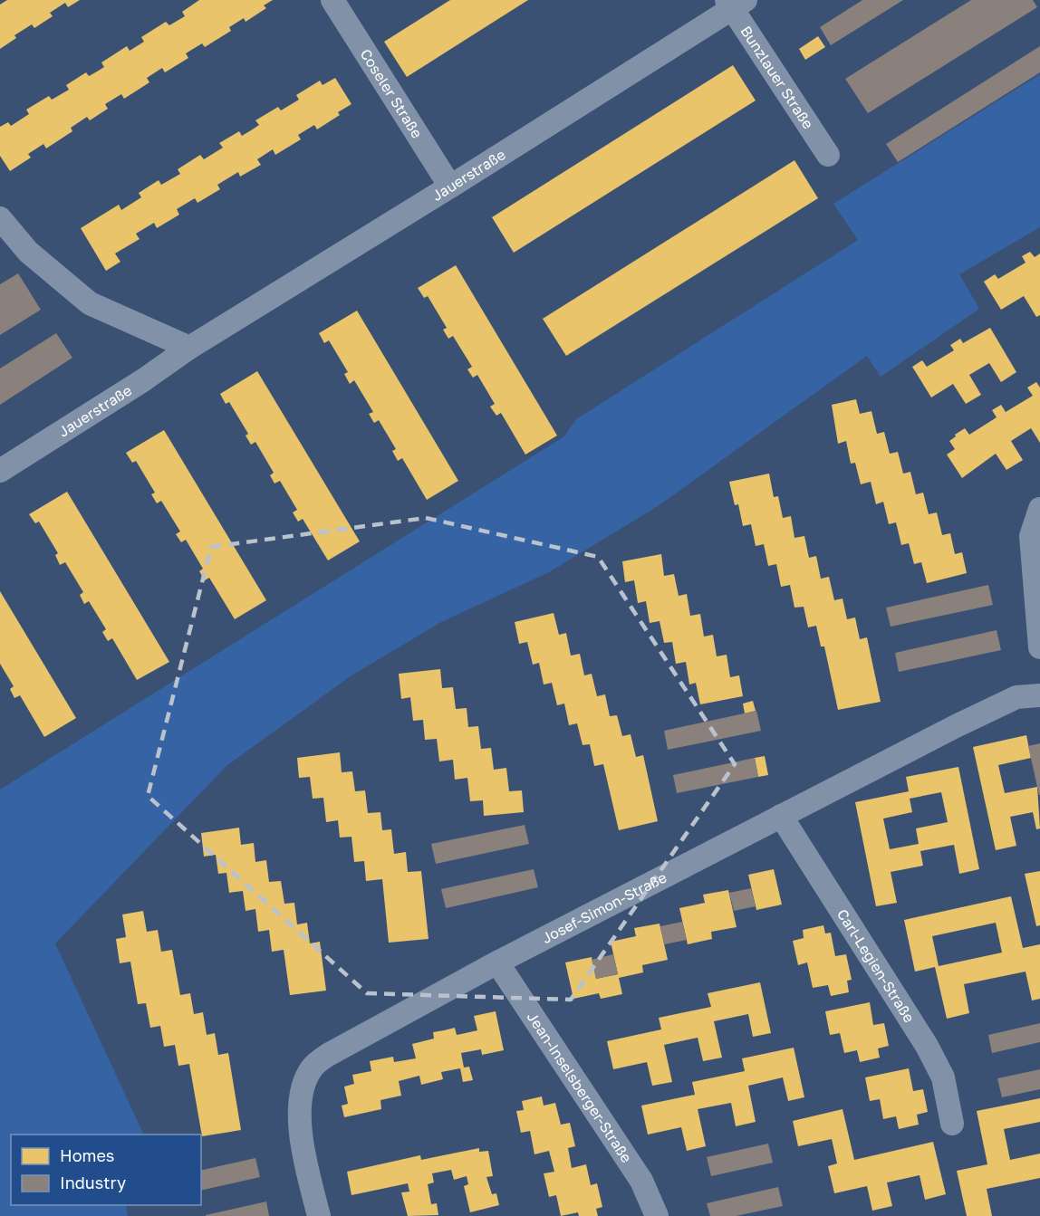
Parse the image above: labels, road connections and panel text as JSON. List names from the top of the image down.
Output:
{
  "streets": {
    "street": [
      "Bunzlauer Straße",
      "Coseler Straße",
      "Jauerstraße",
      "Josef-Simon-Straße",
      "Carl-Legien-Straße",
      "Jean-Inselsberger-Straße"
    ]
  },
  "crossings": [
    ["Bunzlauer Straße", "Jauerstraße"],
    ["Coseler Straße", "Jauerstraße"],
    ["Josef-Simon-Straße", "Carl-Legien-Straße"],
    ["Josef-Simon-Straße", "Jean-Inselsberger-Straße"]
  ],
  "legend": ["Homes", "Industry"]
}
